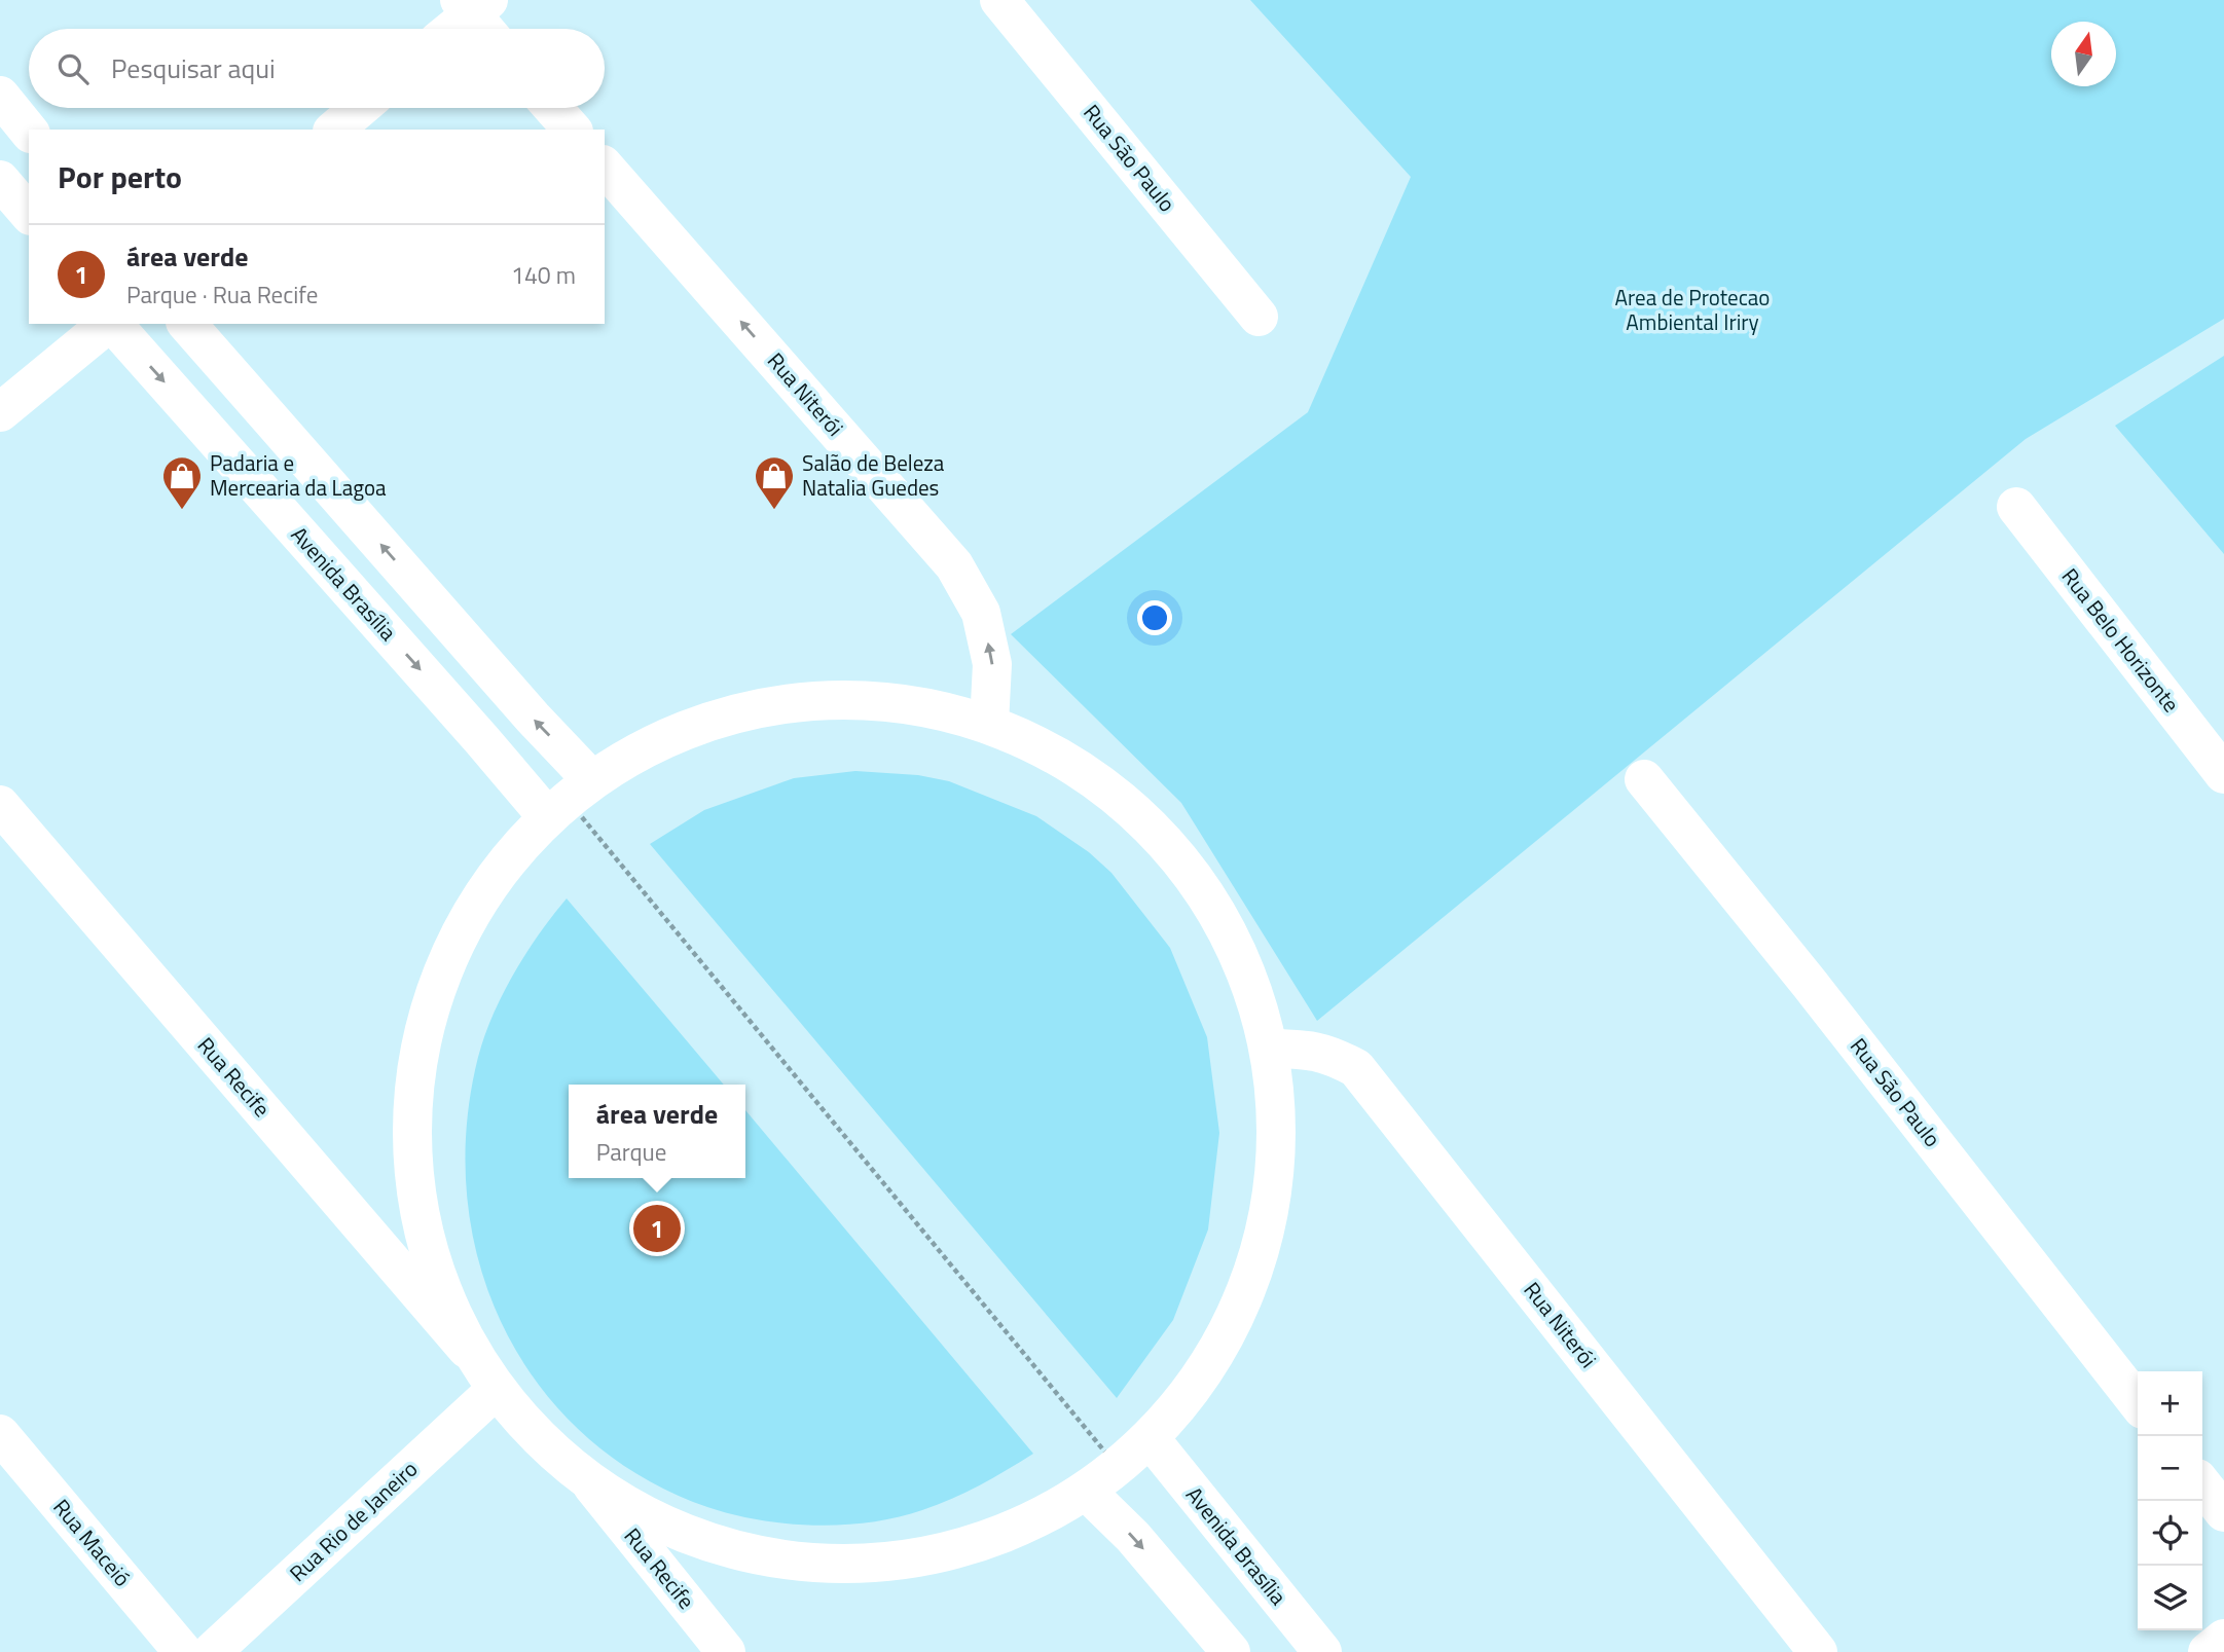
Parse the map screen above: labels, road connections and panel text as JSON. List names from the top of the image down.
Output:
{
  "streets": {
    "street": [
      "Rua São Paulo",
      "Rua Niterói",
      "Avenida Brasília",
      "Rua Belo Horizonte",
      "Rua Recife",
      "Rua Rio de Janeiro",
      "Rua Maceió"
    ]
  },
  "one_way": ["Rua Niterói"],
  "parks": ["Area de Protecao Ambiental Iriry"],
  "places": {
    "shop": ["Padaria e Mercearia da Lagoa", "Salão de Beleza Natalia Guedes"]
  },
  "north": "top",
  "page": {
    "search": "Pesquisar aqui",
    "heading": "Por perto",
    "list": [
      {
        "mark": "1",
        "name": "área verde",
        "note": "Parque · Rua Recife",
        "value": "140 m"
      }
    ],
    "popup": ["área verde", "Parque"],
    "pins": "1",
    "map_buttons": ["+", "−"]
  }
}
